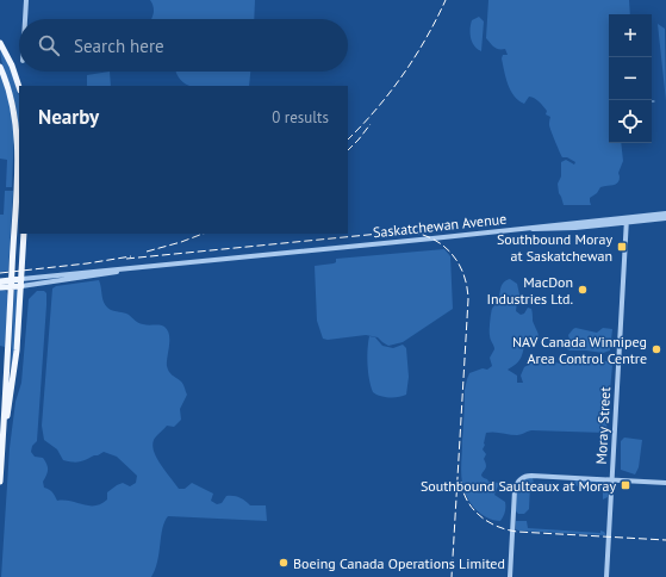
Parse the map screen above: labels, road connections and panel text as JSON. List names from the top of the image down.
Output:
{
  "streets": {
    "main road": ["Saskatchewan Avenue"],
    "street": ["Moray Street"]
  },
  "crossings": [
    ["Saskatchewan Avenue", "Moray Street"]
  ],
  "places": {
    "transit": ["Southbound Moray at Saskatchewan", "Southbound Saulteaux at Moray"],
    "other": ["MacDon Industries Ltd.", "NAV Canada Winnipeg Area Control Centre", "Boeing Canada Operations Limited"]
  },
  "page": {
    "map_buttons": ["+", "−"],
    "search": "Search here",
    "heading": ["Nearby", "0 results"]
  }
}
